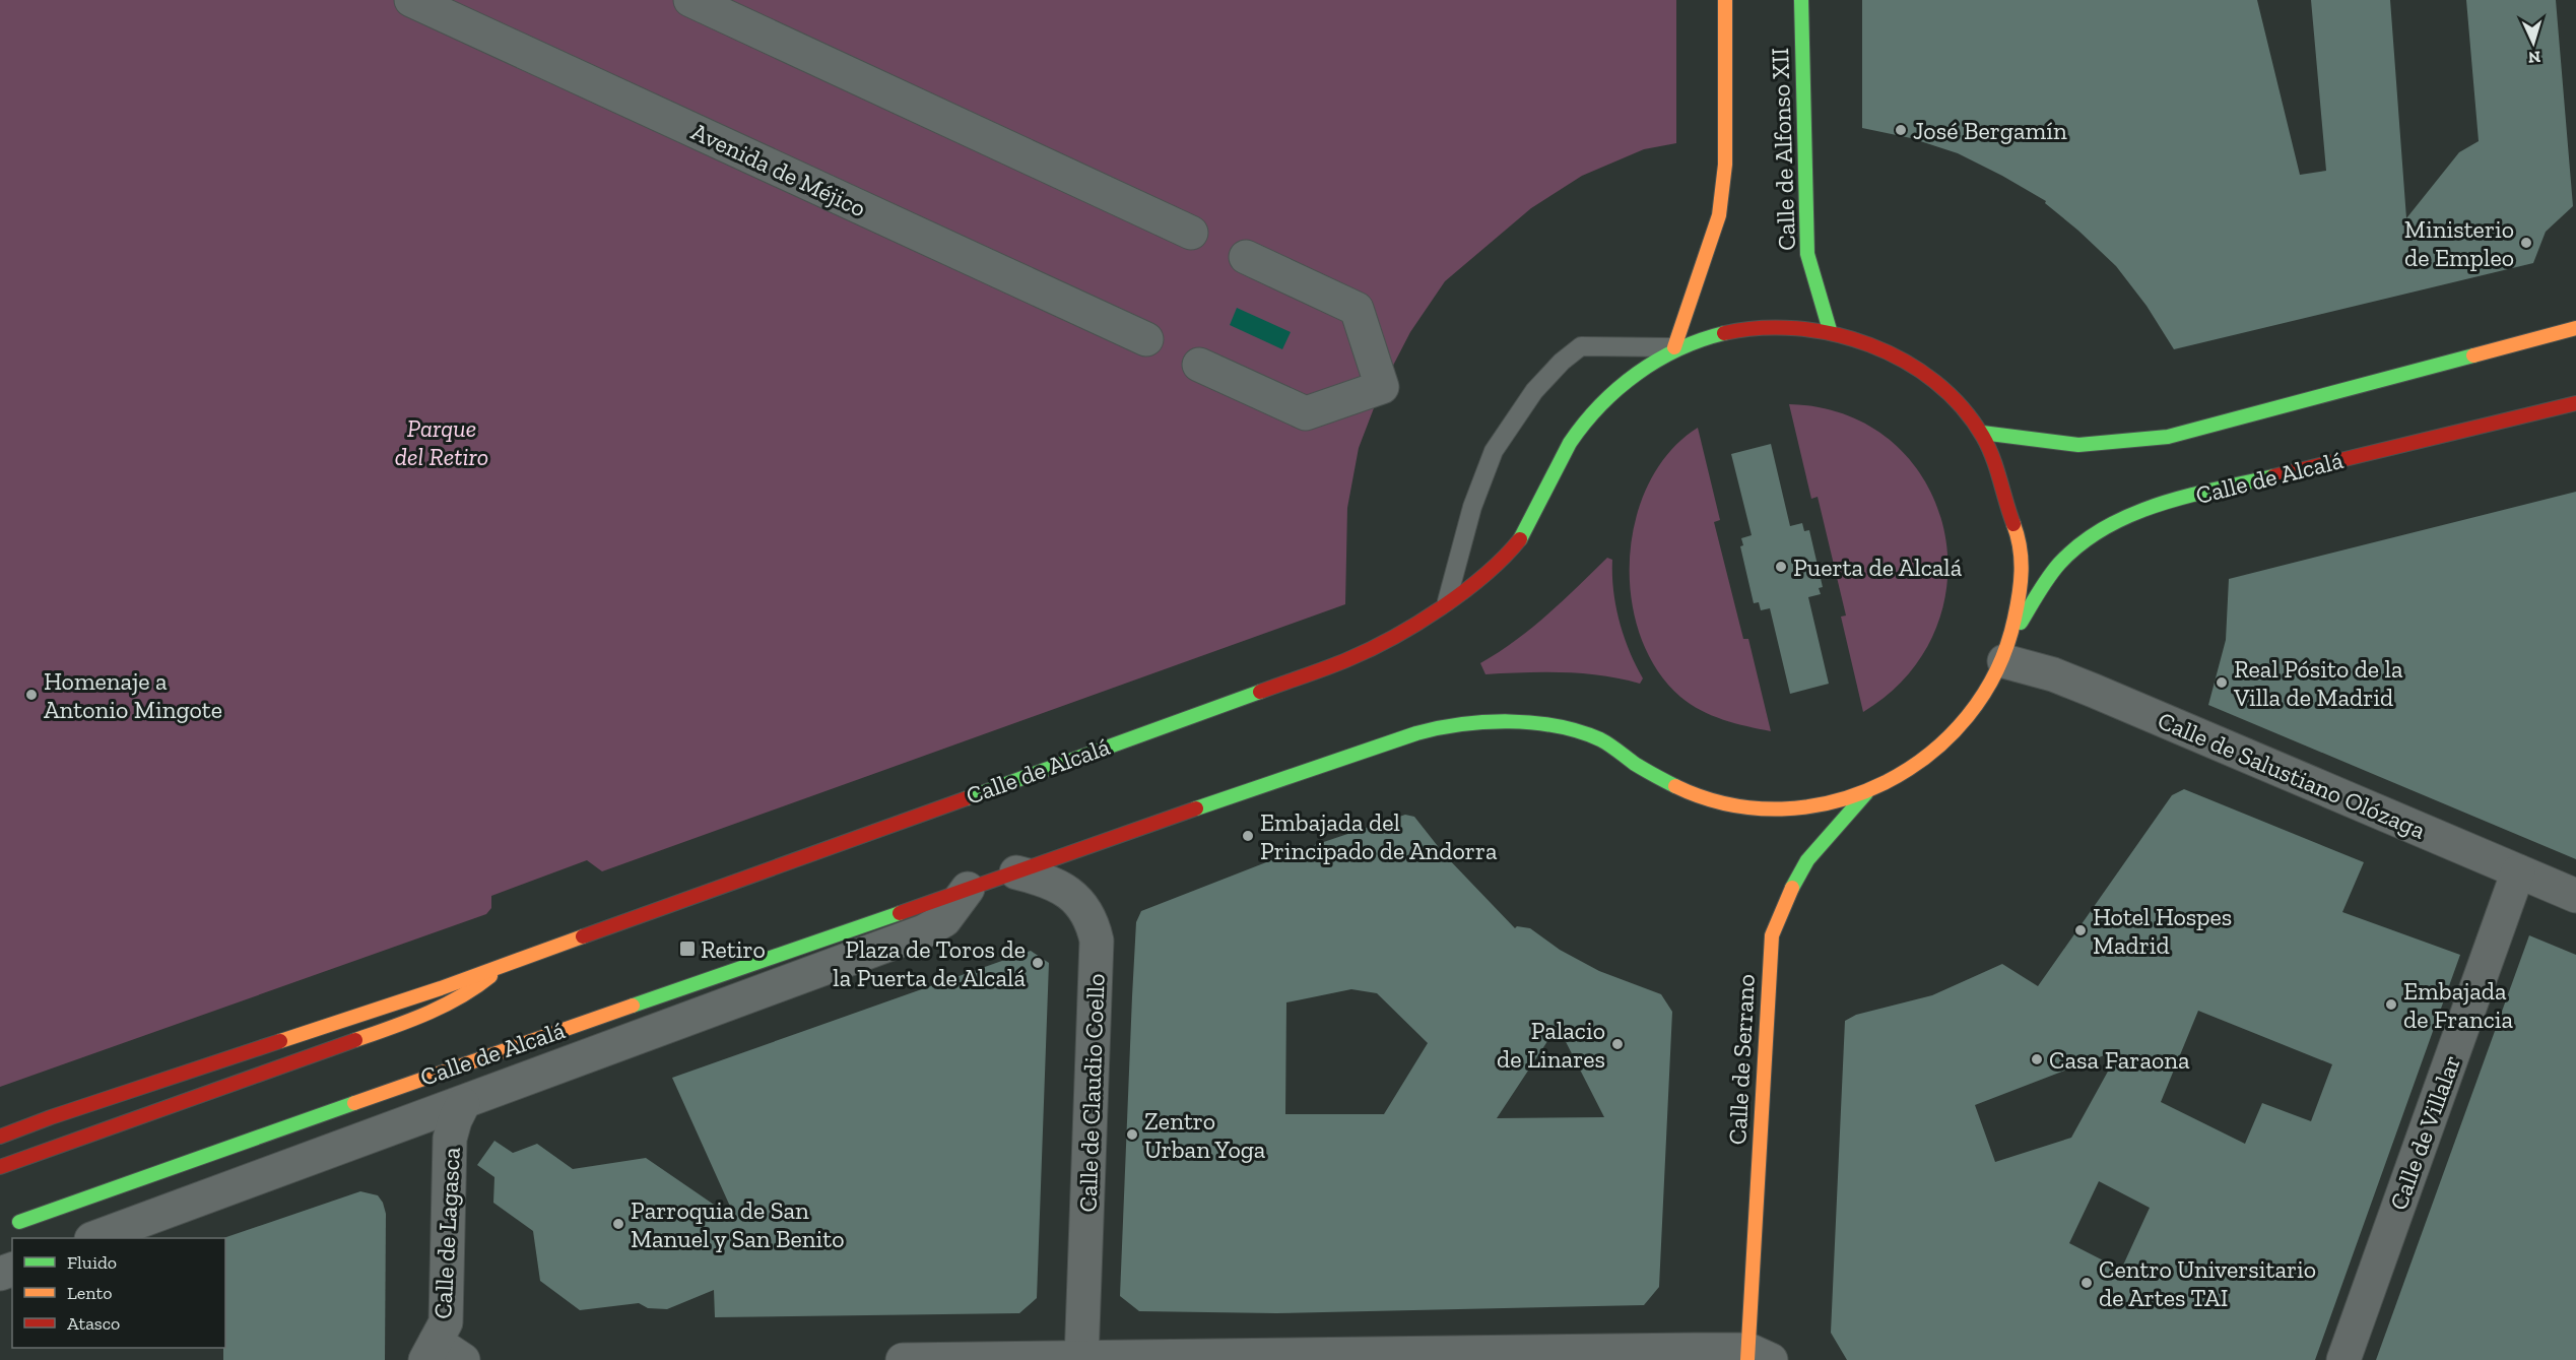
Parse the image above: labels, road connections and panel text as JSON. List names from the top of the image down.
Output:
{
  "streets": {
    "main road": ["Calle de Alfonso XII", "Calle de Alcalá", "Calle de Serrano"],
    "street": [
      "Avenida de Méjico",
      "Calle de Salustiano Olózaga",
      "Calle de Claudio Coello",
      "Calle de Villalar",
      "Calle de Lagasca"
    ]
  },
  "crossings": [
    ["Calle de Alfonso XII", "Calle de Alcalá"],
    ["Calle de Alcalá", "Calle de Salustiano Olózaga"],
    ["Calle de Alcalá", "Calle de Serrano"],
    ["Calle de Alcalá", "Calle de Claudio Coello"],
    ["Calle de Alcalá", "Calle de Lagasca"],
    ["Calle de Salustiano Olózaga", "Calle de Villalar"]
  ],
  "parks": ["Parque del Retiro"],
  "places": {
    "other": [
      "José Bergamín",
      "Ministerio de Empleo",
      "Puerta de Alcalá",
      "Real Pósito de la Villa de Madrid",
      "Homenaje a Antonio Mingote",
      "Embajada del Principado de Andorra",
      "Hotel Hospes Madrid",
      "Plaza de Toros de la Puerta de Alcalá",
      "Embajada de Francia",
      "Palacio de Linares",
      "Casa Faraona",
      "Zentro Urban Yoga",
      "Parroquia de San Manuel y San Benito",
      "Centro Universitario de Artes TAI"
    ],
    "transit": ["Retiro"]
  },
  "legend": ["Fluido", "Lento", "Atasco"],
  "north": "bottom"
}
